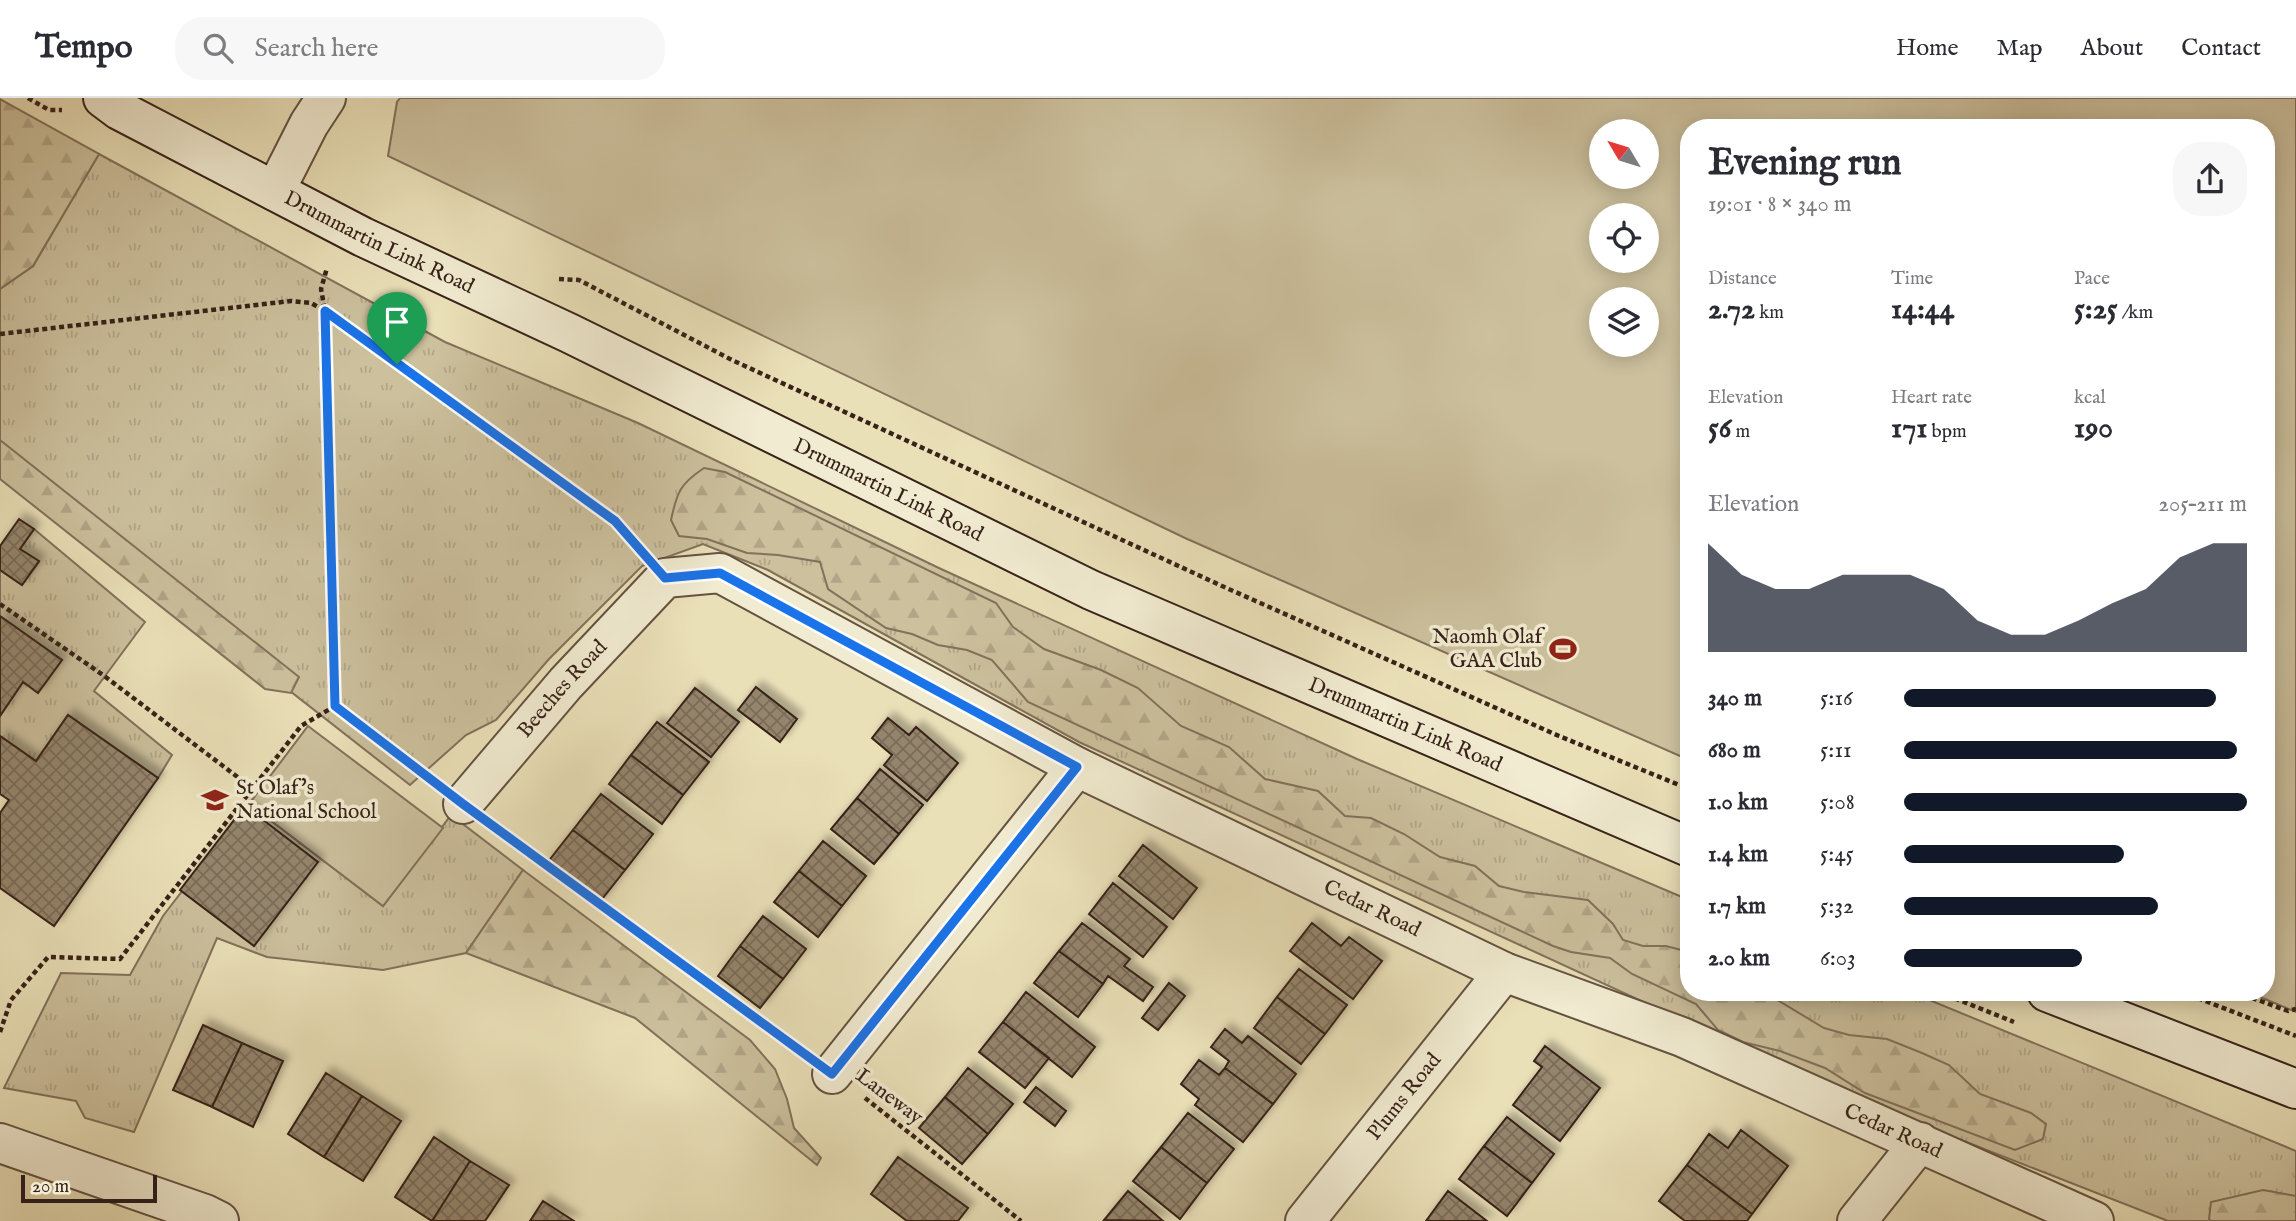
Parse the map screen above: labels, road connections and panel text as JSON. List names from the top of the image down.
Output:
{
  "streets": {
    "street": [
      "Drummartin Link Road",
      "Beeches Road",
      "Cedar Road",
      "Plums Road"
    ],
    "path": ["Laneway"]
  },
  "crossings": [
    ["Beeches Road", "Cedar Road"],
    ["Beeches Road", "Laneway"],
    ["Cedar Road", "Plums Road"]
  ],
  "places": {
    "sports": ["Naomh Olaf GAA Club"],
    "school or university": ["St Olaf's National School"]
  },
  "scale_bar": "20 m",
  "north": "top left",
  "page": {
    "header": "Tempo",
    "search": "Search here",
    "nav": [
      "Home",
      "Map",
      "About",
      "Contact"
    ],
    "heading": ["Evening run", "19:01 · 8 × 340 m"],
    "stats": [
      ["Distance", "2.72 km"],
      ["Time", "14:44"],
      ["Pace", "5:25 /km"],
      ["Elevation", "56 m"],
      ["Heart rate", "171 bpm"],
      ["kcal", "190"]
    ],
    "chart": ["Elevation", "205–211 m"],
    "list": [
      {
        "name": "340 m",
        "note": "5:16"
      },
      {
        "name": "680 m",
        "note": "5:11"
      },
      {
        "name": "1.0 km",
        "note": "5:08"
      },
      {
        "name": "1.4 km",
        "note": "5:45"
      },
      {
        "name": "1.7 km",
        "note": "5:32"
      },
      {
        "name": "2.0 km",
        "note": "6:03"
      }
    ],
    "scale": "20 m"
  }
}
